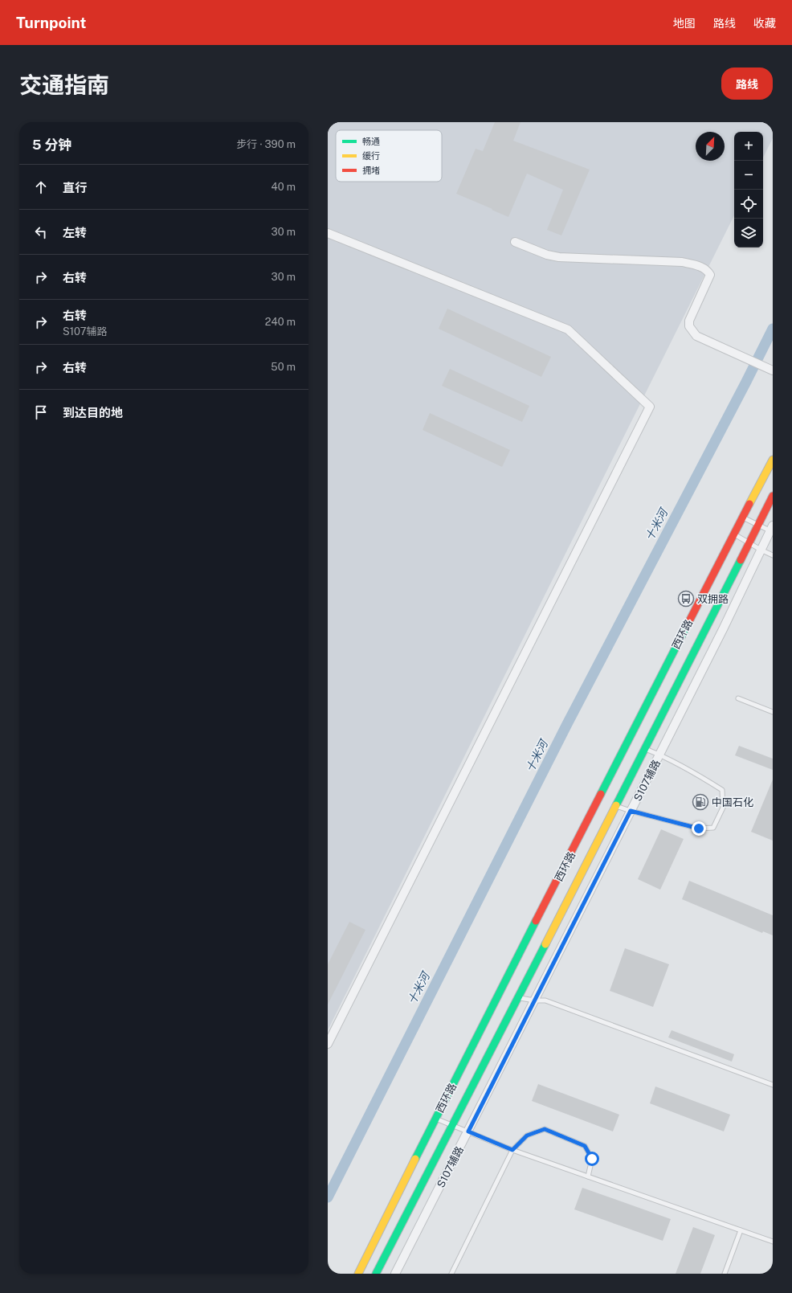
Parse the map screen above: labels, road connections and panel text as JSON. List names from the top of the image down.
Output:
{
  "streets": {
    "highway": ["西环路"],
    "street": ["S107辅路"]
  },
  "water": ["十米河"],
  "places": {
    "bus stop": ["双拥路"],
    "fuel station": ["中国石化"]
  },
  "legend": ["畅通", "缓行", "拥堵"],
  "north": "top right",
  "page": {
    "header": "Turnpoint",
    "nav": ["地图", "路线", "收藏"],
    "title": "交通指南",
    "buttons": "路线",
    "heading": ["5 分钟", "步行 · 390 m"],
    "map_buttons": ["+", "−"],
    "list": [
      ["直行", "40 m"],
      ["左转", "30 m"],
      ["右转", "30 m"],
      ["右转", "S107辅路", "240 m"],
      ["右转", "50 m"],
      "到达目的地"
    ]
  }
}
